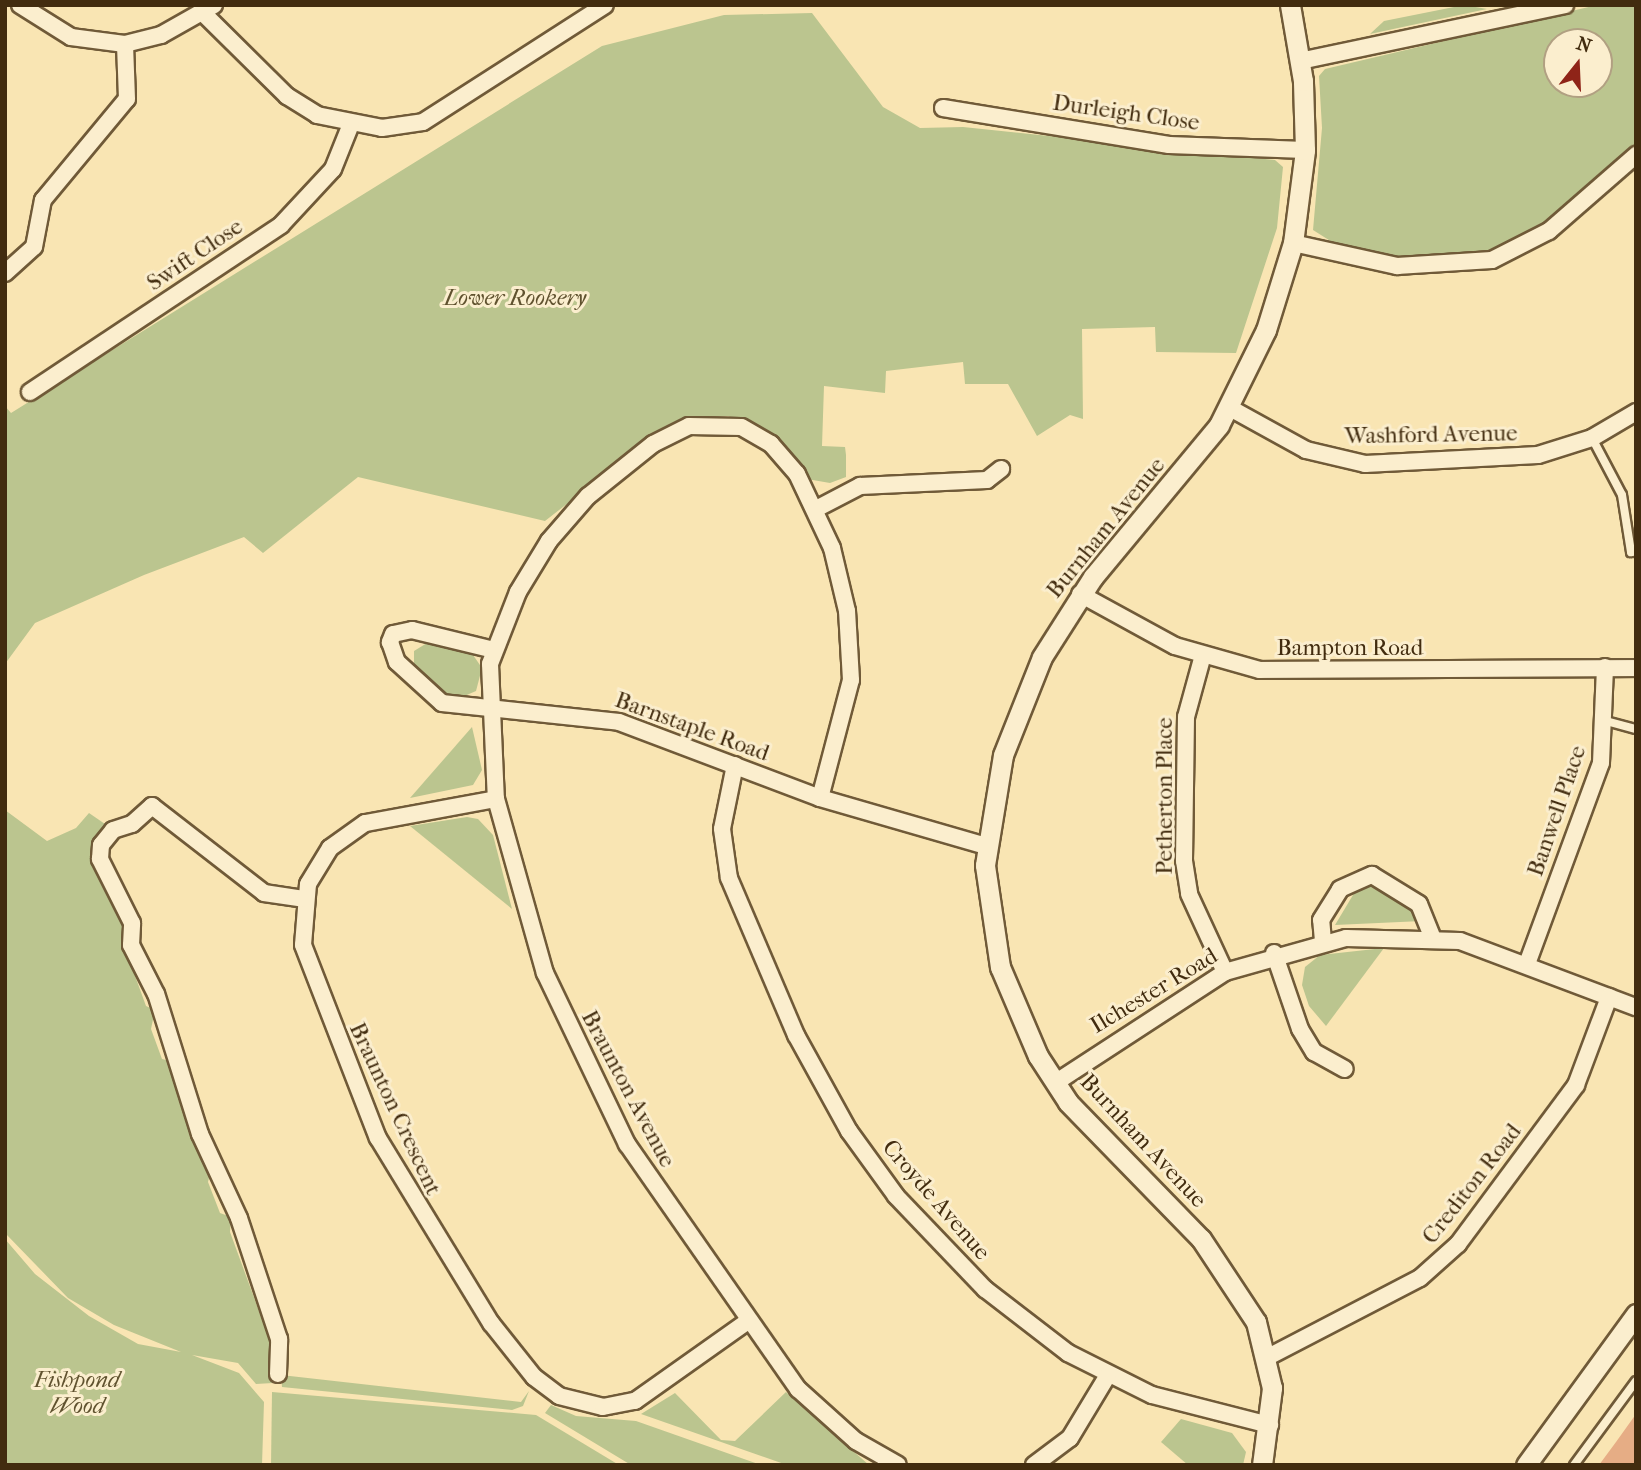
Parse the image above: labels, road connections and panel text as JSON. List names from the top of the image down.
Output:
{
  "streets": {
    "street": [
      "Durleigh Close",
      "Swift Close",
      "Washford Avenue",
      "Burnham Avenue",
      "Bampton Road",
      "Barnstaple Road",
      "Petherton Place",
      "Banwell Place",
      "Ilchester Road",
      "Braunton Avenue",
      "Braunton Crescent",
      "Crediton Road",
      "Croyde Avenue"
    ]
  },
  "crossings": [
    ["Durleigh Close", "Burnham Avenue"],
    ["Washford Avenue", "Burnham Avenue"],
    ["Burnham Avenue", "Bampton Road"],
    ["Burnham Avenue", "Barnstaple Road"],
    ["Burnham Avenue", "Ilchester Road"],
    ["Burnham Avenue", "Crediton Road"],
    ["Burnham Avenue", "Croyde Avenue"],
    ["Bampton Road", "Petherton Place"],
    ["Bampton Road", "Banwell Place"],
    ["Barnstaple Road", "Braunton Avenue"],
    ["Barnstaple Road", "Croyde Avenue"],
    ["Petherton Place", "Ilchester Road"],
    ["Banwell Place", "Ilchester Road"],
    ["Ilchester Road", "Crediton Road"],
    ["Braunton Avenue", "Braunton Crescent"]
  ],
  "parks": ["Lower Rookery", "Fishpond Wood"],
  "north": "top"
}
